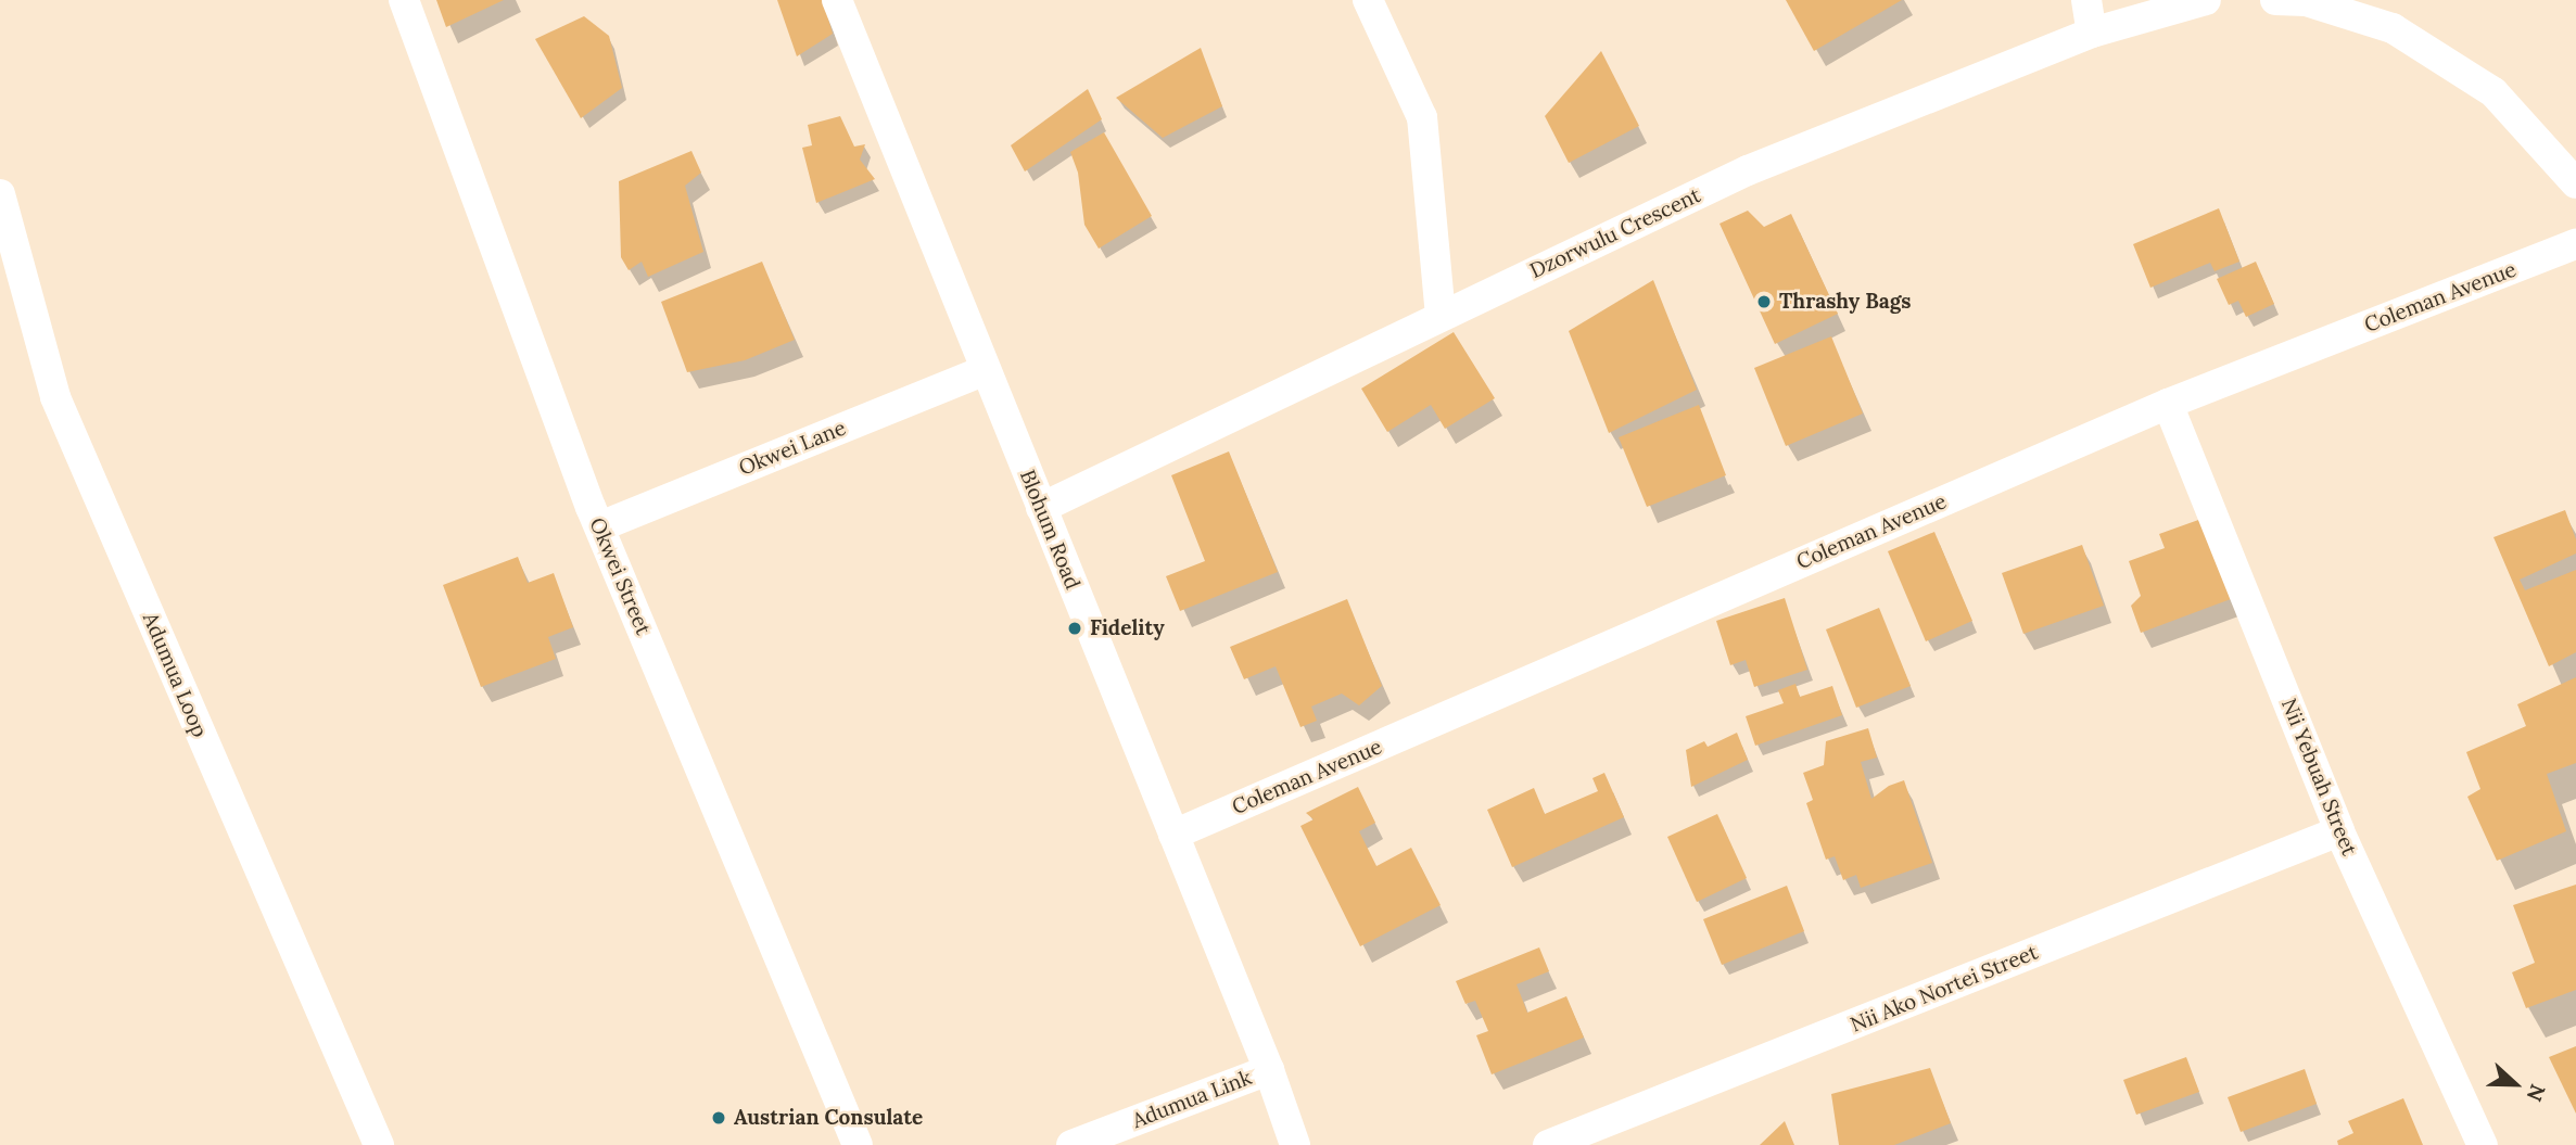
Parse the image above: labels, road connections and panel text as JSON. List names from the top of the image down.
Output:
{
  "streets": {
    "street": [
      "Dzorwulu Crescent",
      "Coleman Avenue",
      "Okwei Lane",
      "Blohum Road",
      "Okwei Street",
      "Adumua Loop",
      "Nii Yebuah Street",
      "Nii Ako Nortei Street",
      "Adumua Link"
    ]
  },
  "crossings": [
    ["Dzorwulu Crescent", "Blohum Road"],
    ["Coleman Avenue", "Blohum Road"],
    ["Coleman Avenue", "Nii Yebuah Street"],
    ["Okwei Lane", "Blohum Road"],
    ["Okwei Lane", "Okwei Street"],
    ["Blohum Road", "Adumua Link"],
    ["Nii Yebuah Street", "Nii Ako Nortei Street"]
  ],
  "places": ["Thrashy Bags", "Fidelity", "Austrian Consulate"],
  "north": "right"
}
